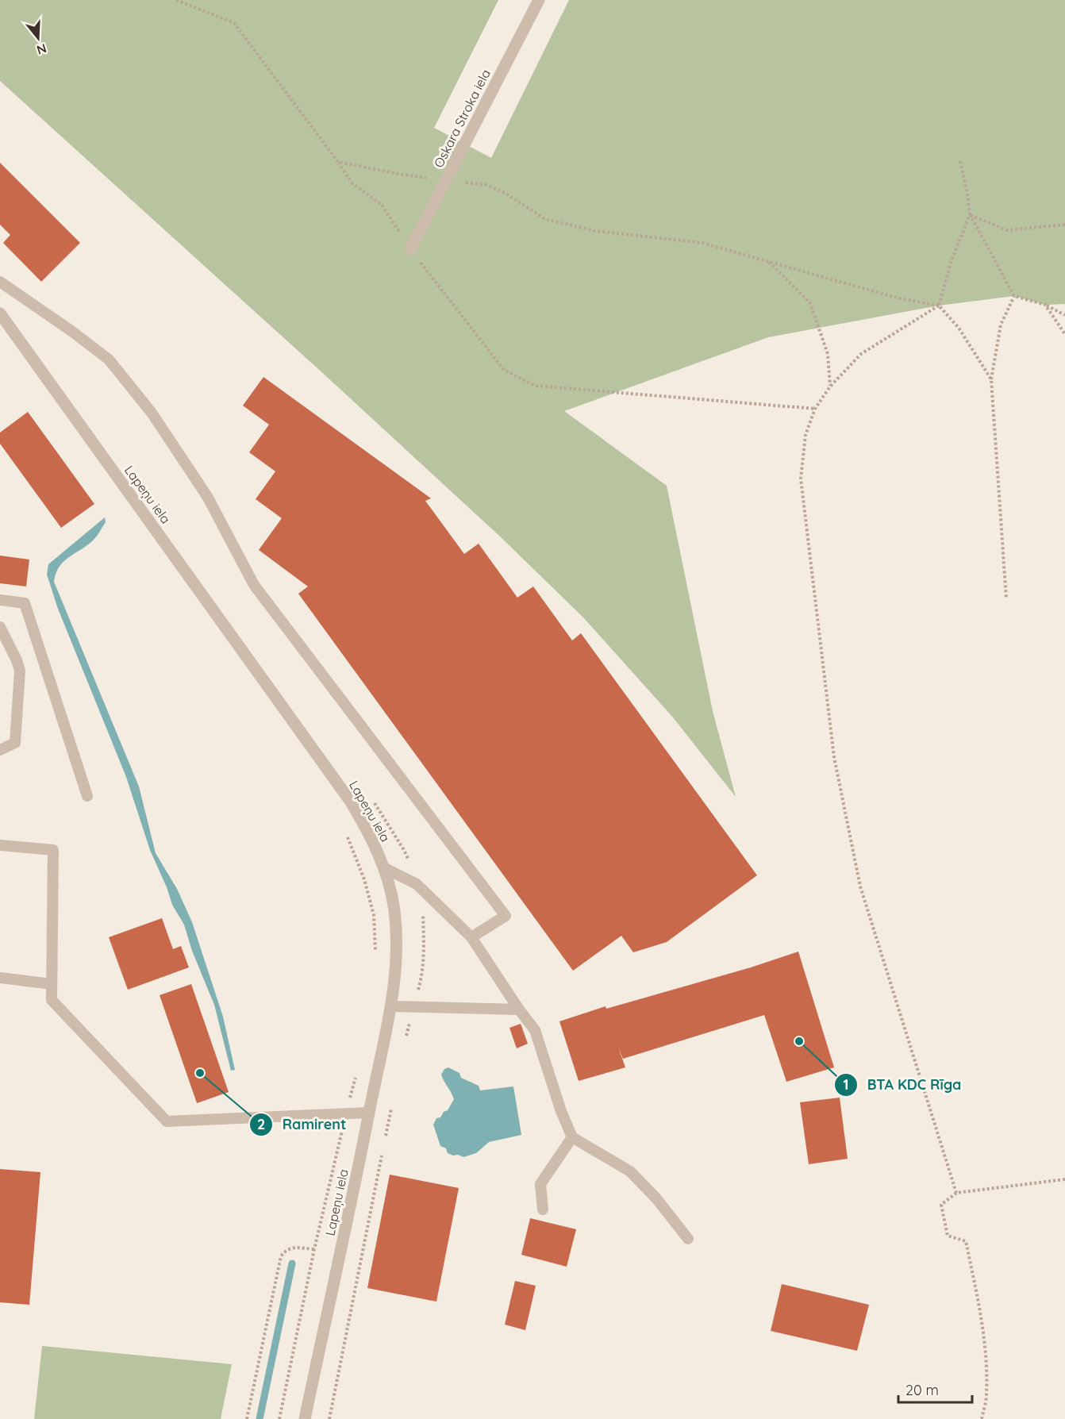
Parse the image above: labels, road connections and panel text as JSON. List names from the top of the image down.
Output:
{
  "streets": {
    "street": ["Oskara Stroka iela", "Lapeņu iela"]
  },
  "places": ["BTA KDC Rīga", "Ramirent"],
  "scale_bar": "20 m",
  "north": "bottom"
}
